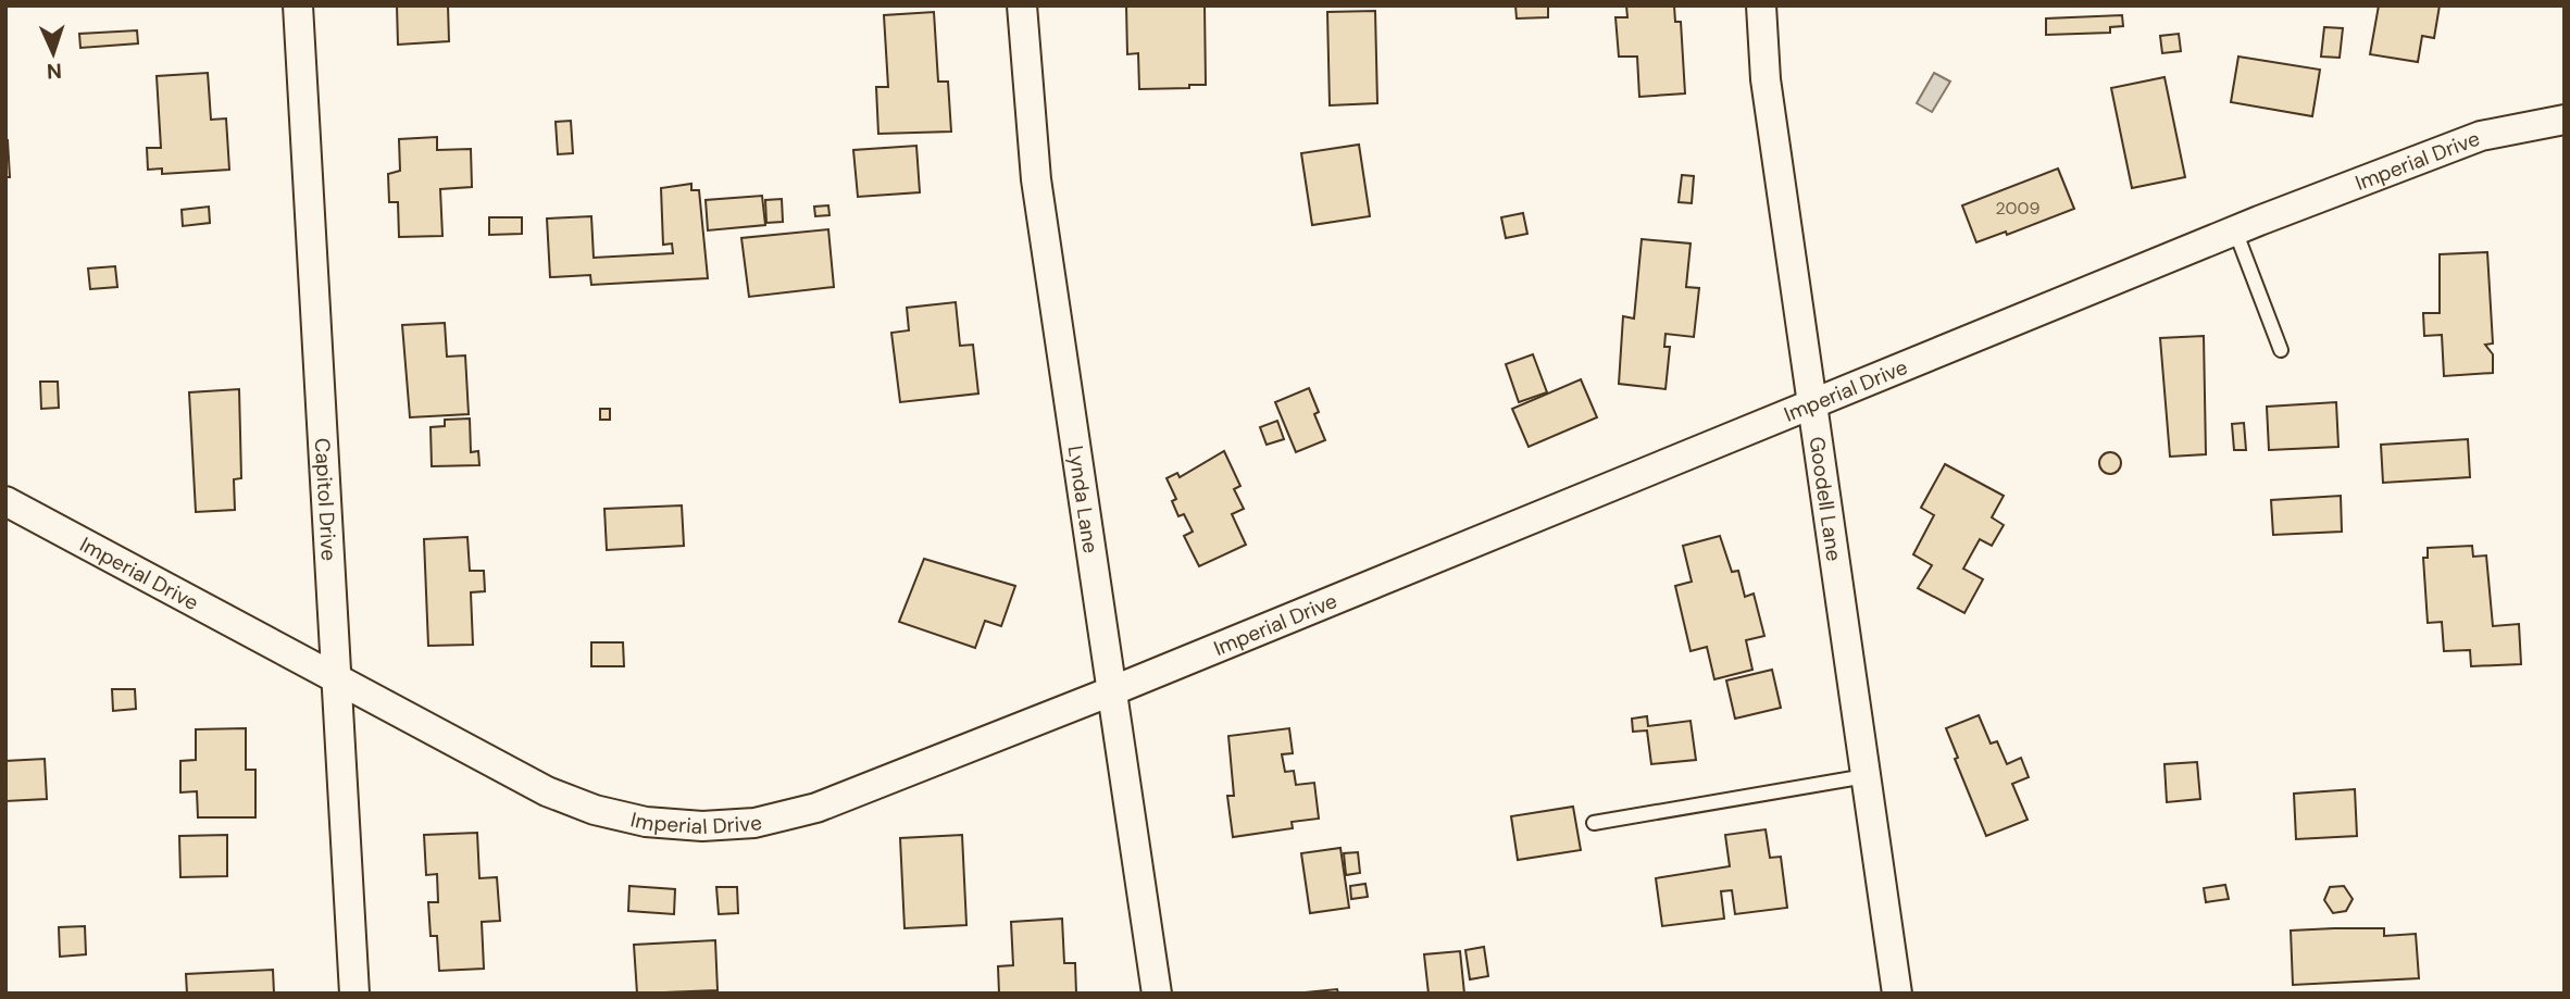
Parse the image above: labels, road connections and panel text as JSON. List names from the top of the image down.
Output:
{
  "streets": {
    "street": [
      "Imperial Drive",
      "Capitol Drive",
      "Lynda Lane",
      "Goodell Lane"
    ]
  },
  "crossings": [
    ["Imperial Drive", "Capitol Drive"],
    ["Imperial Drive", "Lynda Lane"],
    ["Imperial Drive", "Goodell Lane"]
  ],
  "house_numbers": ["2009"],
  "north": "bottom"
}
